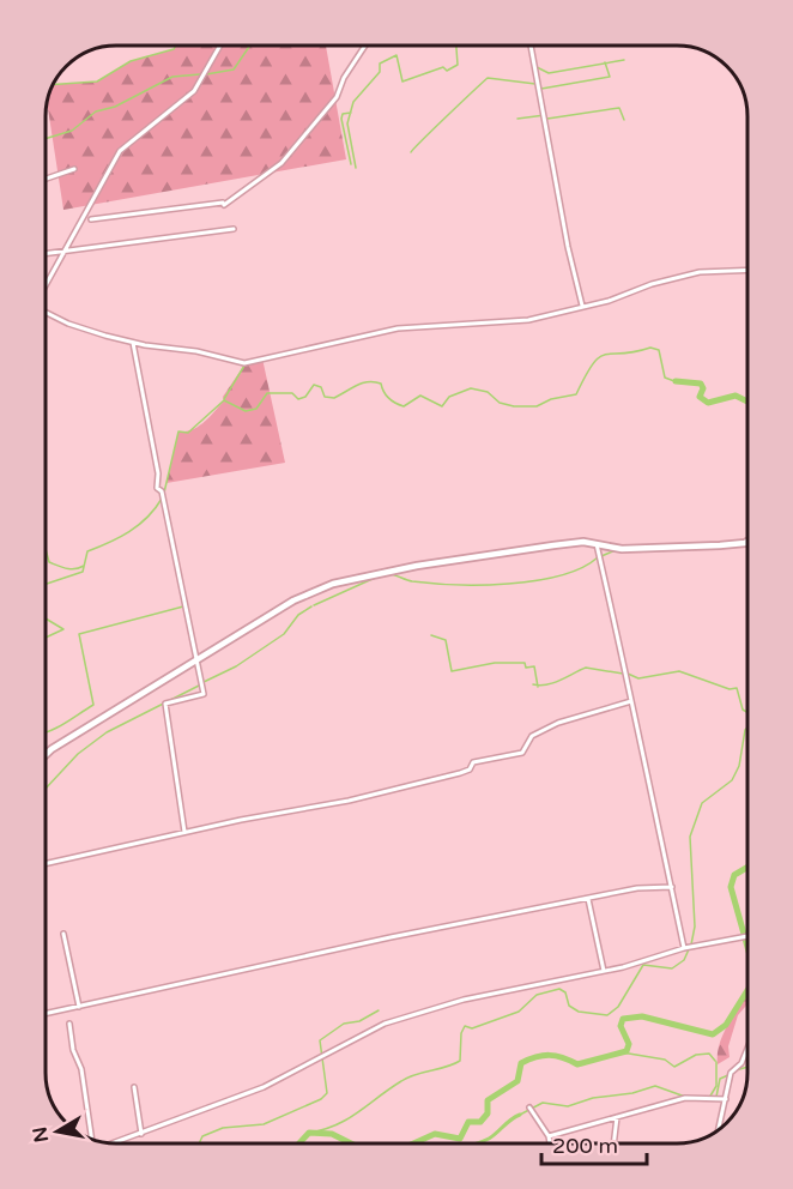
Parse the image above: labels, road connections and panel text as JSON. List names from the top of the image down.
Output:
{
  "scale_bar": "200 m",
  "north": "left"
}
